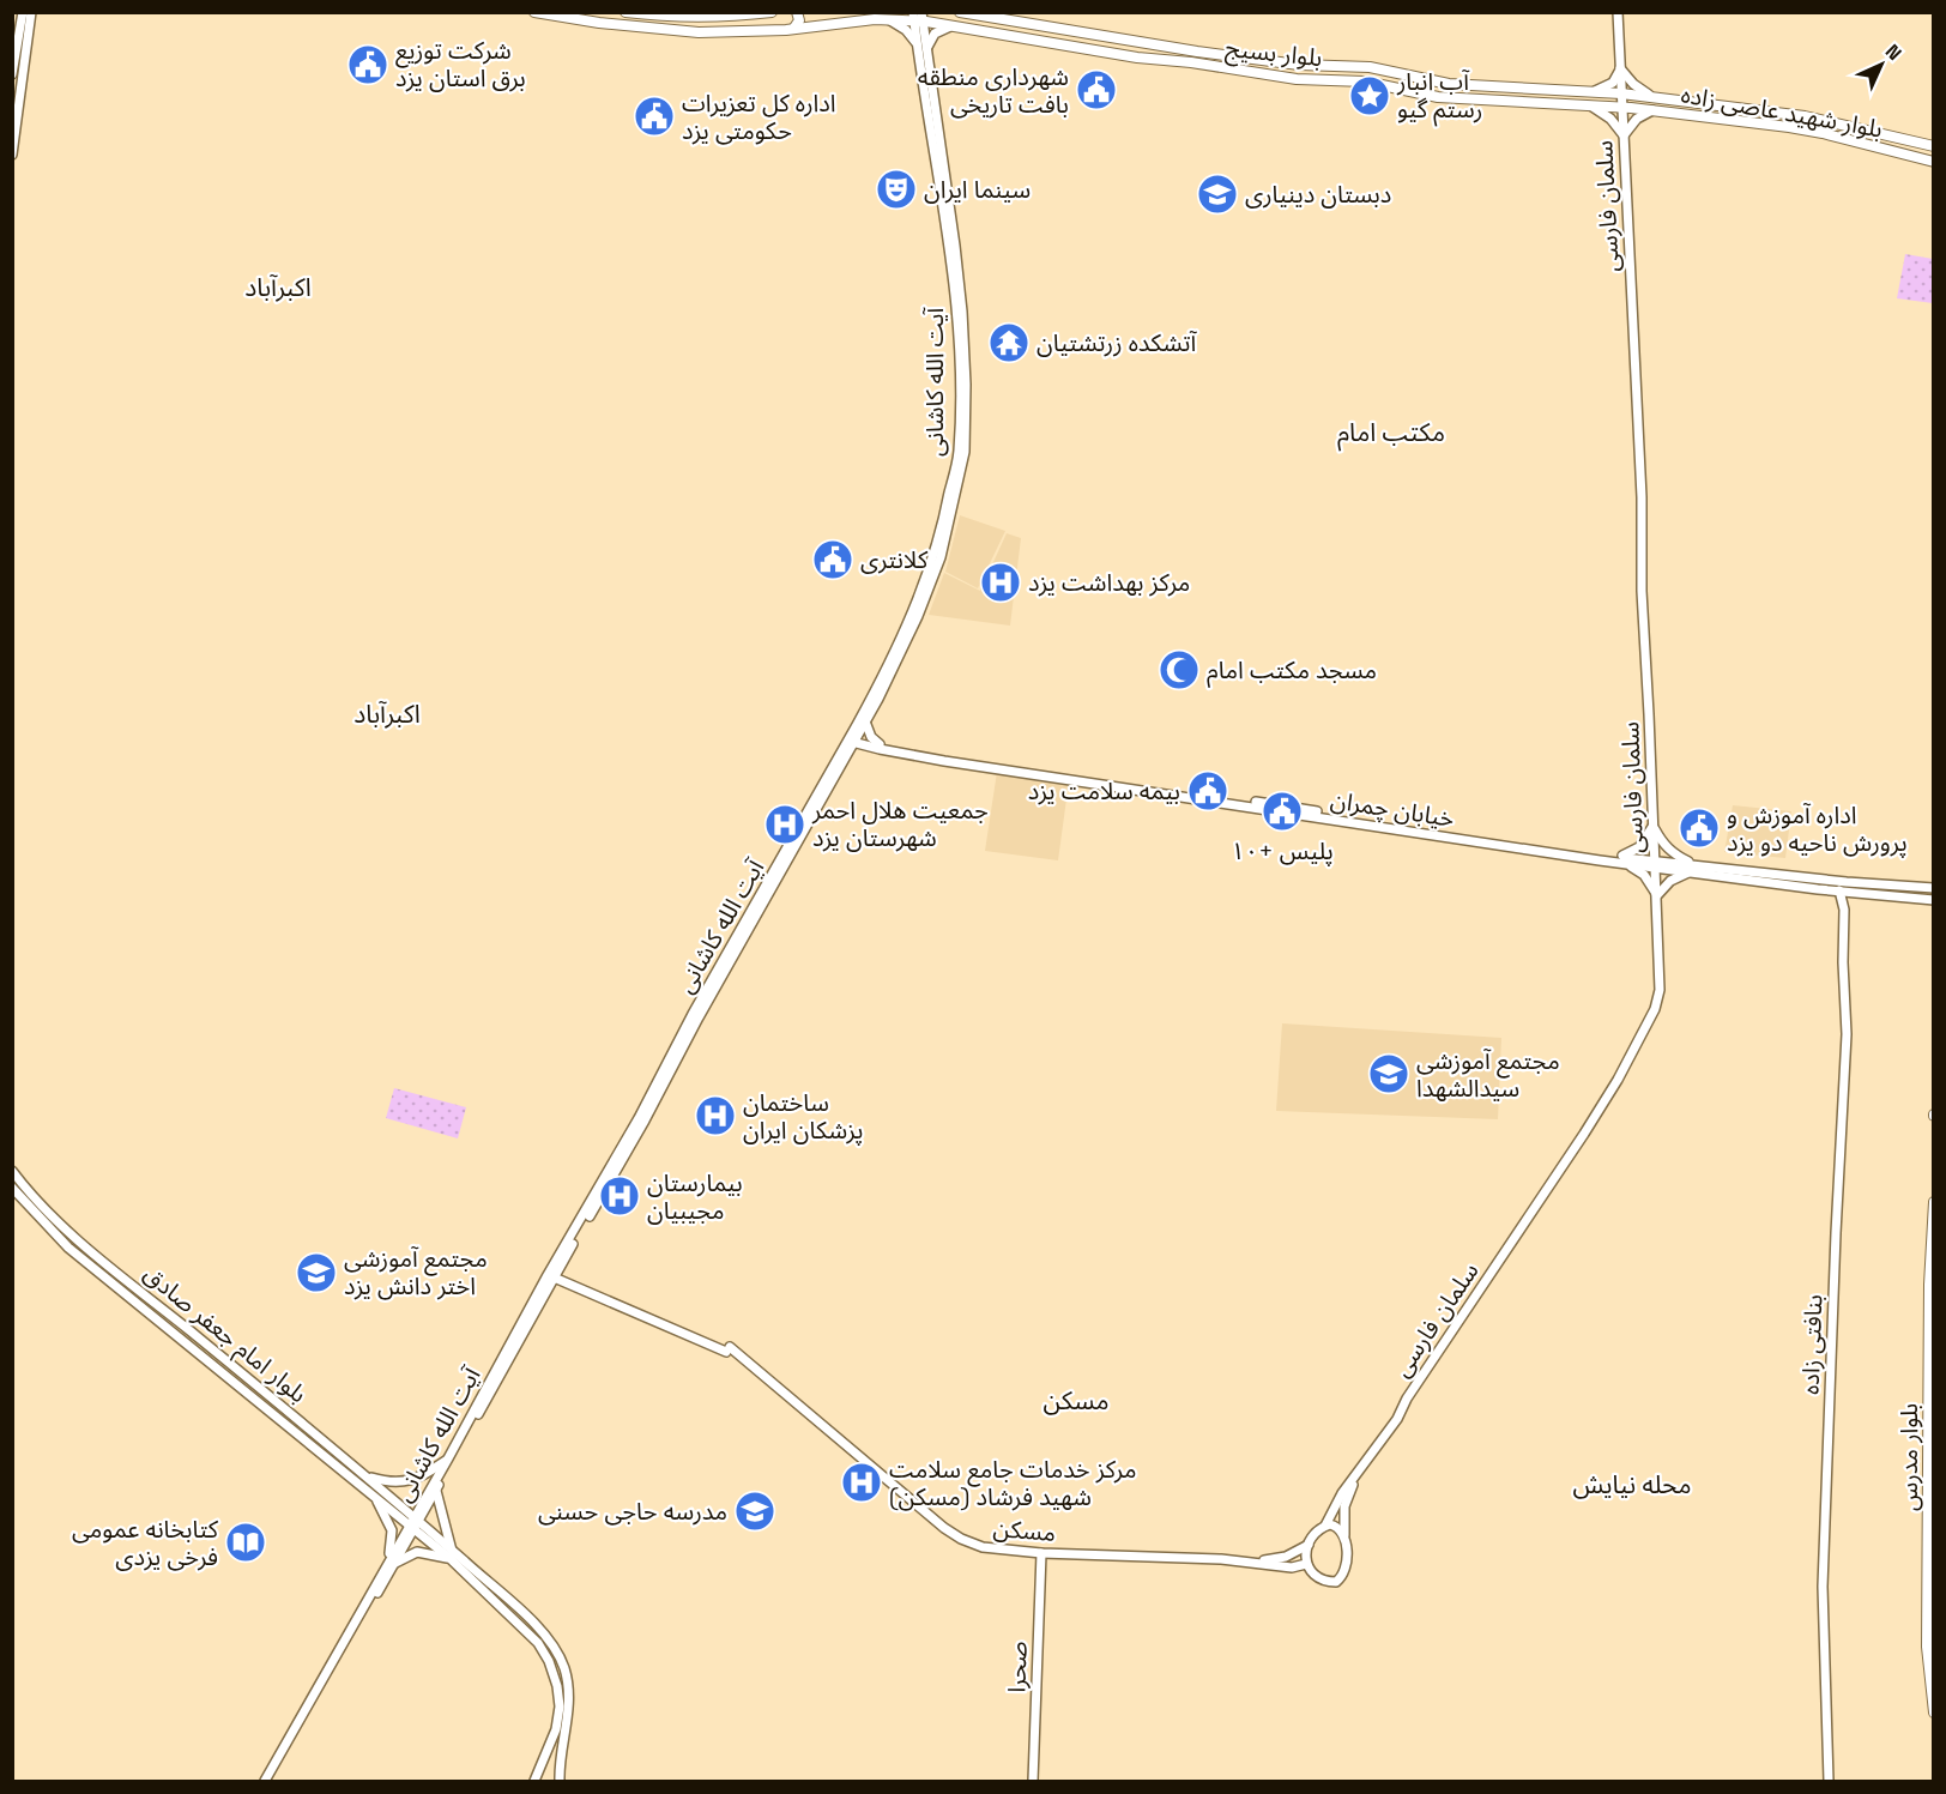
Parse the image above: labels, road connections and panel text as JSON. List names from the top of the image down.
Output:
{
  "streets": {
    "main road": [
      "بلوار بسیج",
      "بلوار شهید عاصی زاده",
      "سلمان فارسی",
      "آیت الله کاشانی",
      "خیابان چمران",
      "بلوار امام جعفر صادق",
      "بنافتی زاده",
      "بلوار مدرس",
      "مسکن",
      "صحرا"
    ]
  },
  "crossings": [
    ["بلوار بسیج", "بلوار شهید عاصی زاده"],
    ["بلوار بسیج", "سلمان فارسی"],
    ["بلوار بسیج", "آیت الله کاشانی"],
    ["بلوار شهید عاصی زاده", "سلمان فارسی"],
    ["سلمان فارسی", "خیابان چمران"],
    ["آیت الله کاشانی", "خیابان چمران"],
    ["آیت الله کاشانی", "بلوار امام جعفر صادق"],
    ["آیت الله کاشانی", "مسکن"],
    ["خیابان چمران", "بنافتی زاده"],
    ["مسکن", "صحرا"]
  ],
  "districts": [
    "اکبرآباد",
    "مکتب امام",
    "اکبرآباد",
    "مسکن",
    "محله نیایش"
  ],
  "places": {
    "public building": [
      "شرکت توزیع برق استان یزد",
      "شهرداری منطقه بافت تاریخی",
      "اداره کل تعزیرات حکومتی یزد",
      "کلانتری",
      "بيمه سلامت يزد",
      "پلیس +۱۰",
      "اداره آموزش و پرورش ناحیه دو یزد"
    ],
    "place": ["آب انبار رستم گیو"],
    "theatre": ["سینما ایران"],
    "school or university": [
      "دبستان دینیاری",
      "مجتمع آموزشی سیدالشهدا",
      "مجتمع آموزشی اختر دانش یزد",
      "مدرسه حاجی حسنی"
    ],
    "temple": ["آتشکده زرتشتیان"],
    "hospital": [
      "مرکز بهداشت یزد",
      "جمعیت هلال احمر شهرستان یزد",
      "ساختمان پزشکان ایران",
      "بیمارستان مجیبیان",
      "مرکز خدمات جامع سلامت شهید فرشاد (مسکن)"
    ],
    "mosque": ["مسجد مکتب امام"],
    "library": ["کتابخانه عمومی فرخی یزدی"]
  },
  "north": "top right"
}
